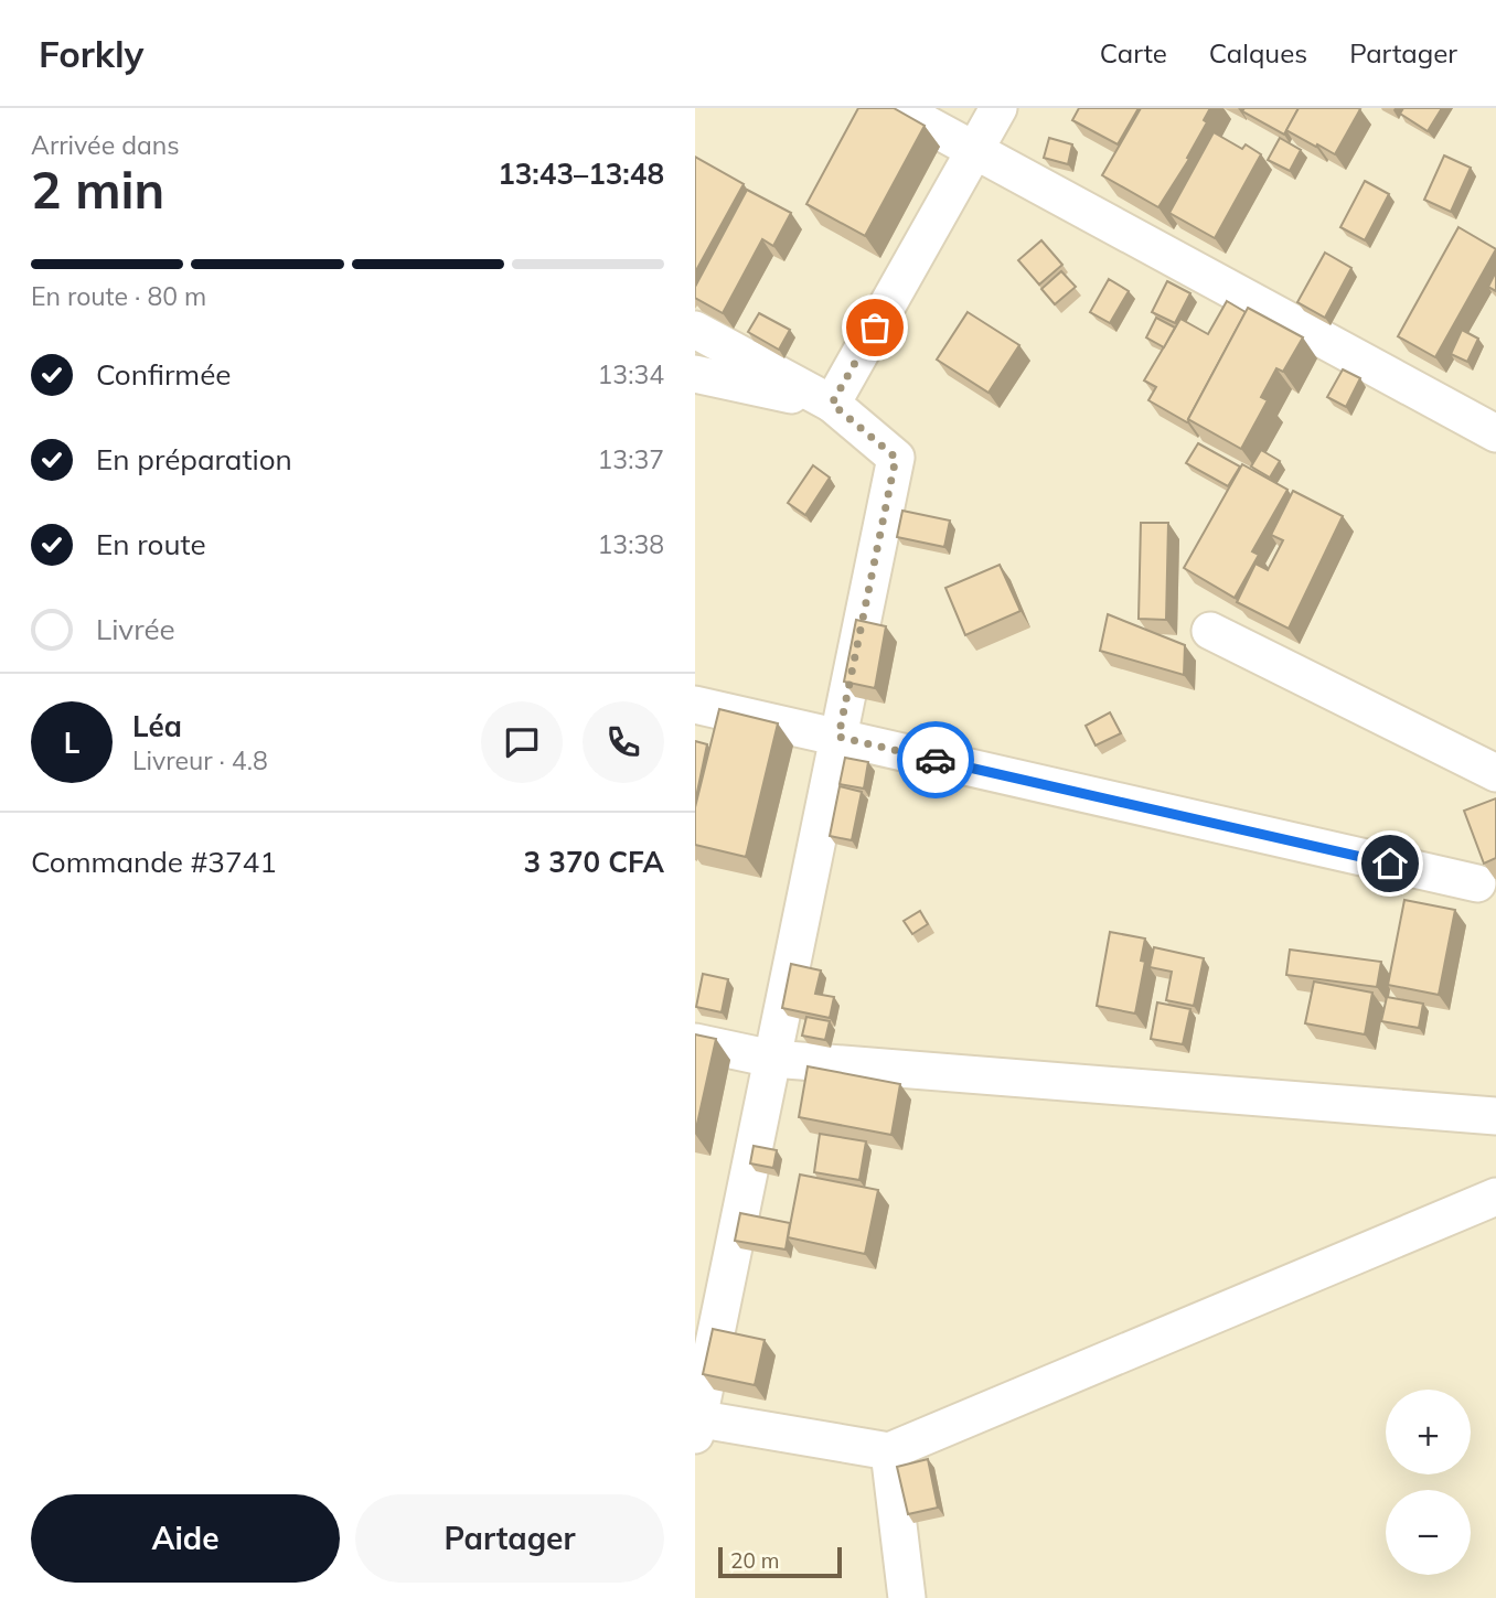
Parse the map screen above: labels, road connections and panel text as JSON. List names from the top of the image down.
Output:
{
  "scale_bar": "20 m",
  "page": {
    "header": "Forkly",
    "nav": ["Carte", "Calques", "Partager"],
    "heading": ["2 min", "Arrivée dans", "13:43–13:48"],
    "panel": [
      "Léa",
      "Livreur · 4.8",
      "Commande #3741",
      "3 370 CFA"
    ],
    "bar": "En route · 80 m",
    "list": [
      ["Confirmée", "13:34"],
      ["En préparation", "13:37"],
      ["En route", "13:38"],
      "Livrée"
    ],
    "round": "L",
    "map_buttons": ["+", "−"],
    "buttons": ["Aide", "Partager"],
    "scale": "20 m"
  }
}
